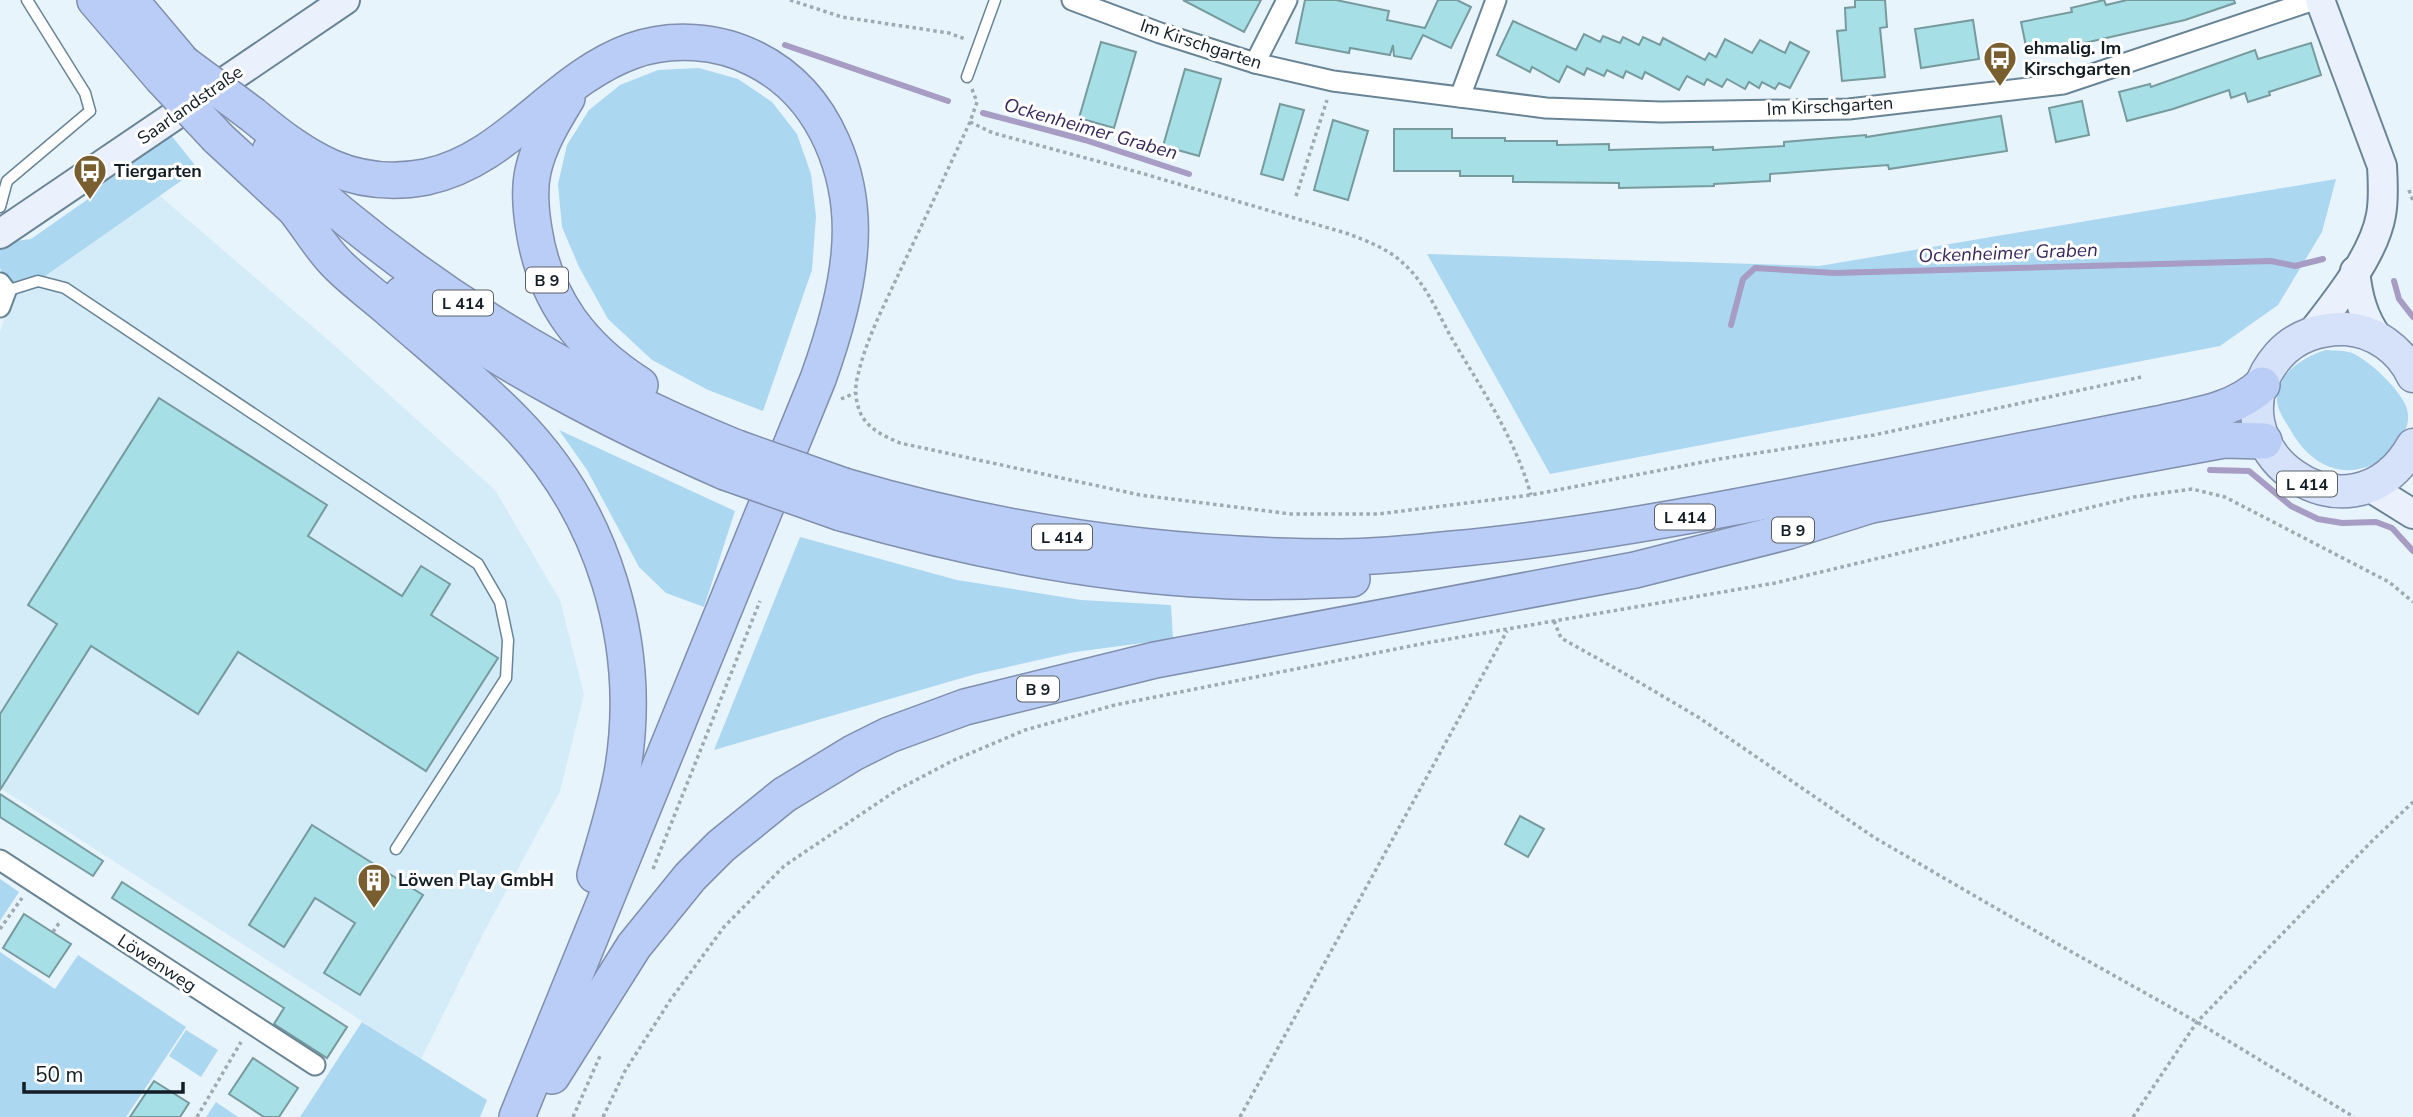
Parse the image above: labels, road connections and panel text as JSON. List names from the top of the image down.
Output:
{
  "streets": {
    "highway": ["B 9", "L 414"],
    "main road": ["Saarlandstraße"],
    "street": ["Im Kirschgarten", "Löwenweg"]
  },
  "crossings": [
    ["B 9", "L 414"]
  ],
  "water": ["Ockenheimer Graben"],
  "places": {
    "bus stop": ["ehmalig. Im Kirschgarten", "Tiergarten"],
    "building": ["Löwen Play GmbH"]
  },
  "scale_bar": "50 m"
}
